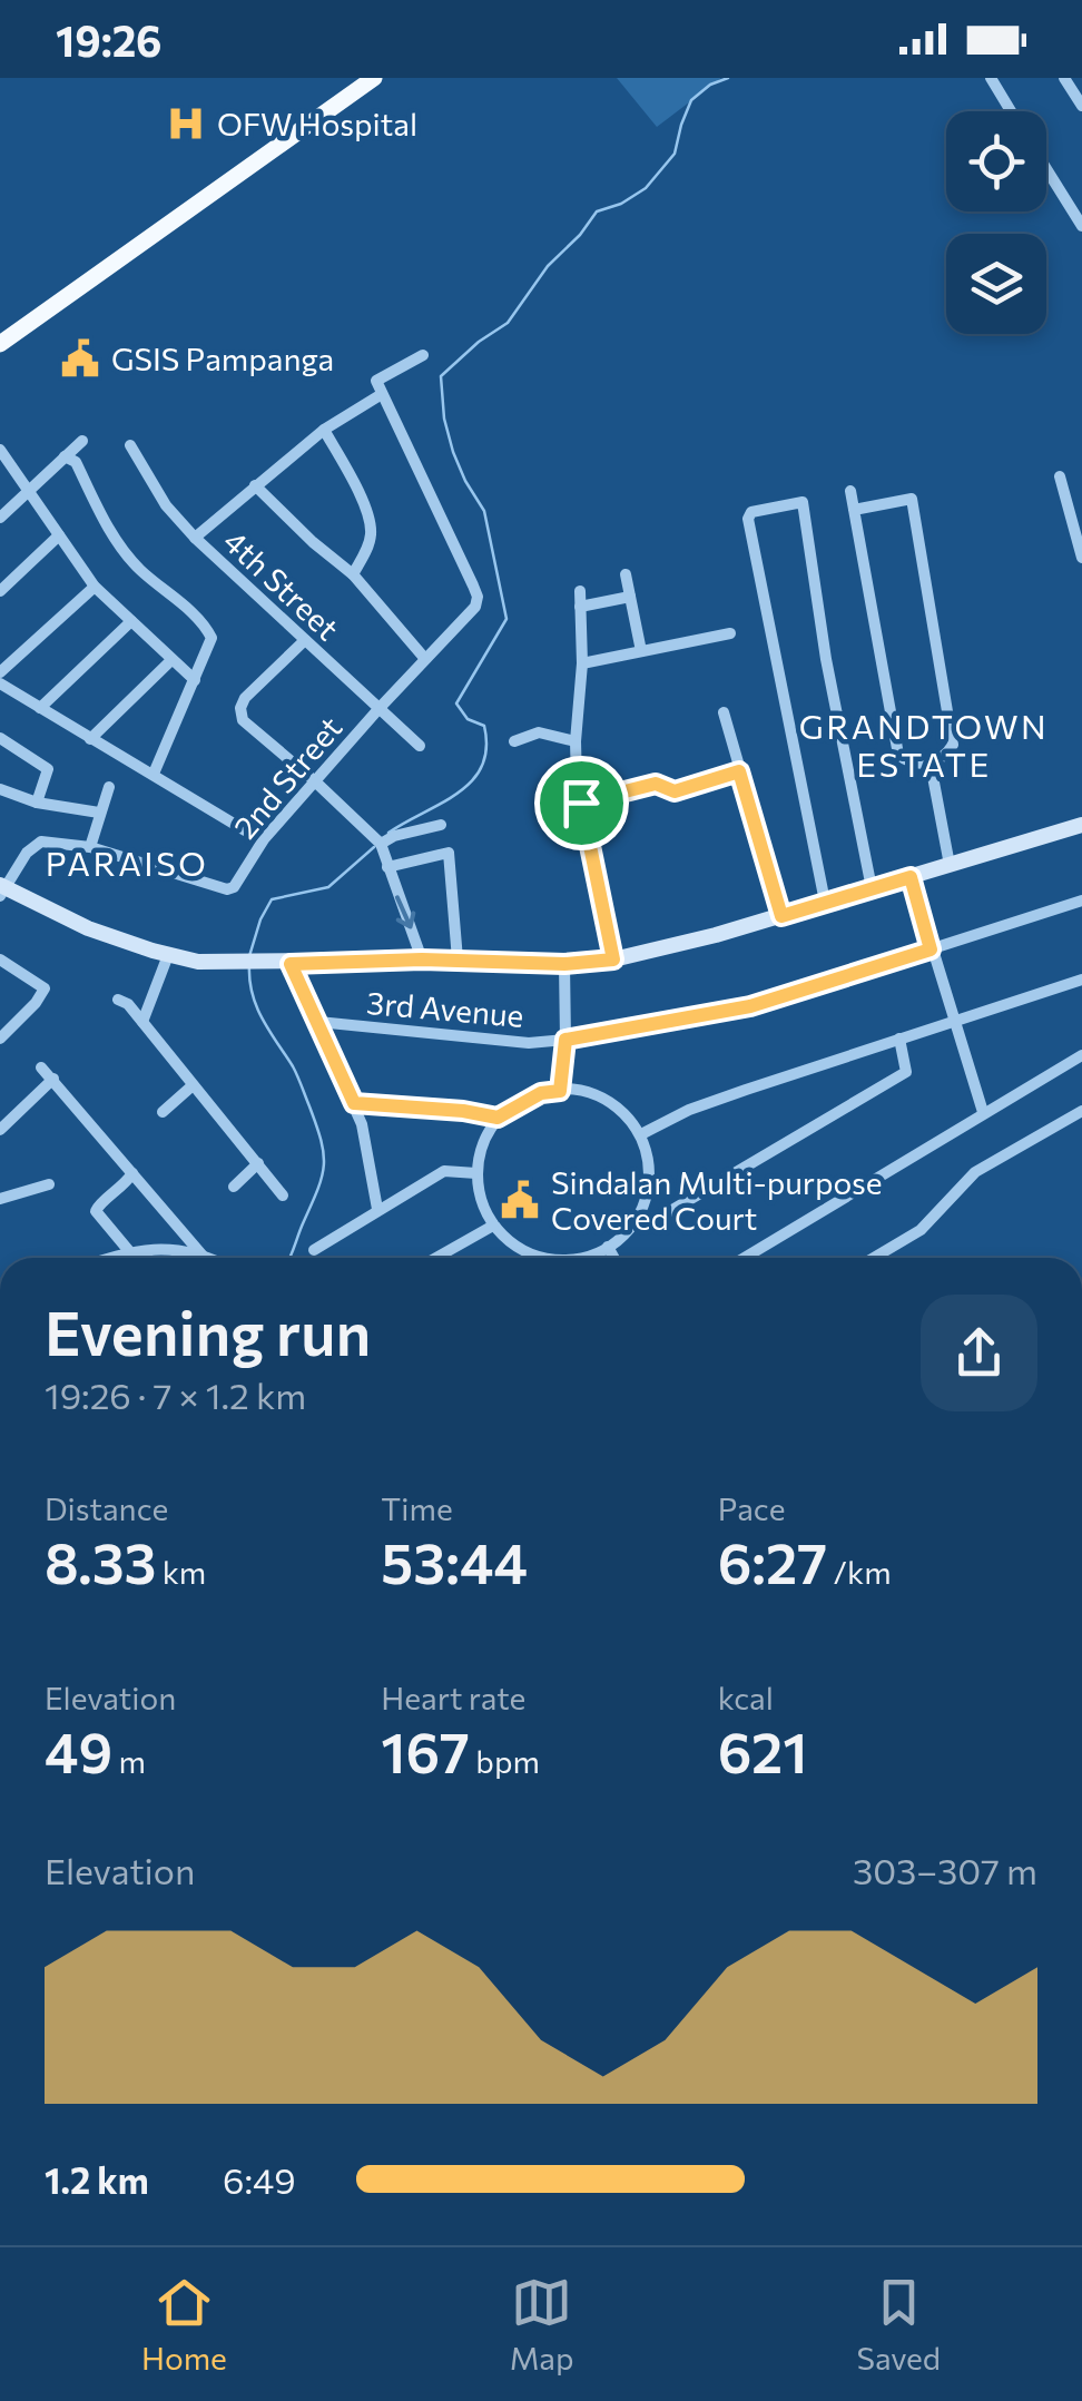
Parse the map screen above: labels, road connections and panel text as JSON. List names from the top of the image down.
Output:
{
  "streets": {
    "street": ["4th Street", "2nd Street", "3rd Avenue"]
  },
  "crossings": [
    ["4th Street", "2nd Street"]
  ],
  "districts": ["GRANDTOWN ESTATE", "PARAISO"],
  "places": {
    "hospital": ["OFW Hospital"],
    "public building": ["GSIS Pampanga", "Sindalan Multi-purpose Covered Court"]
  },
  "page": {
    "status": "19:26",
    "heading": ["Evening run", "19:26 · 7 × 1.2 km"],
    "stats": [
      ["Distance", "8.33 km"],
      ["Time", "53:44"],
      ["Pace", "6:27 /km"],
      ["Elevation", "49 m"],
      ["Heart rate", "167 bpm"],
      ["kcal", "621"]
    ],
    "chart": ["Elevation", "303–307 m"],
    "list": [
      {
        "name": "1.2 km",
        "note": "6:49"
      }
    ],
    "tabs": ["Home", "Map", "Saved"]
  }
}
